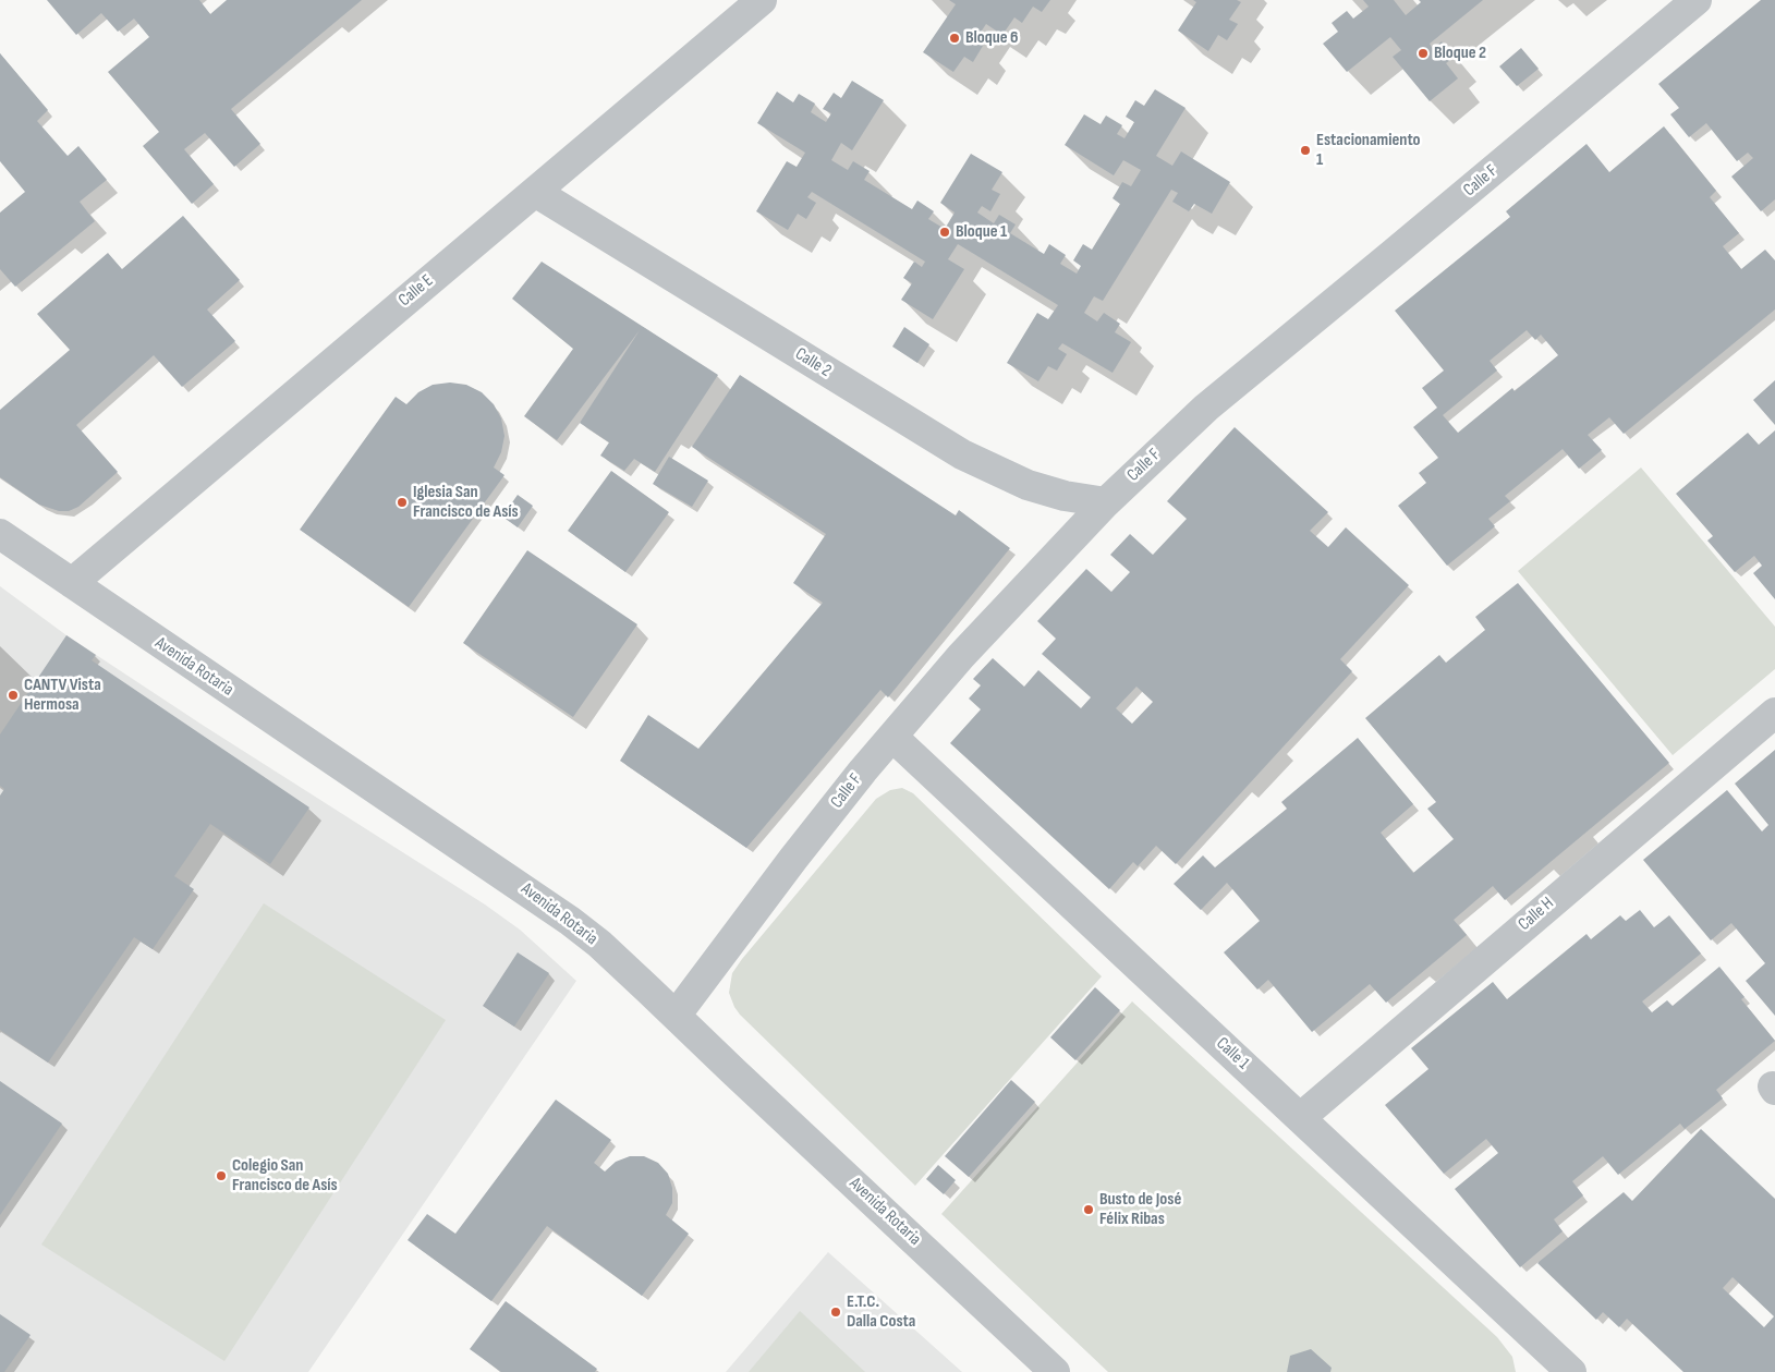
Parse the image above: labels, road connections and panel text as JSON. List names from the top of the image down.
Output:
{
  "streets": {
    "street": [
      "Calle F",
      "Calle E",
      "Calle 2",
      "Avenida Rotaria",
      "Calle H",
      "Calle 1"
    ]
  },
  "crossings": [
    ["Calle F", "Calle 2"],
    ["Calle F", "Avenida Rotaria"],
    ["Calle F", "Calle 1"],
    ["Calle E", "Calle 2"],
    ["Calle E", "Avenida Rotaria"],
    ["Calle H", "Calle 1"]
  ],
  "places": [
    "Bloque 6",
    "Bloque 2",
    "Estacionamiento 1",
    "Bloque 1",
    "Iglesia San Francisco de Asís",
    "CANTV Vista Hermosa",
    "Colegio San Francisco de Asís",
    "Busto de José Félix Ribas",
    "E.T.C. Dalla Costa"
  ]
}
